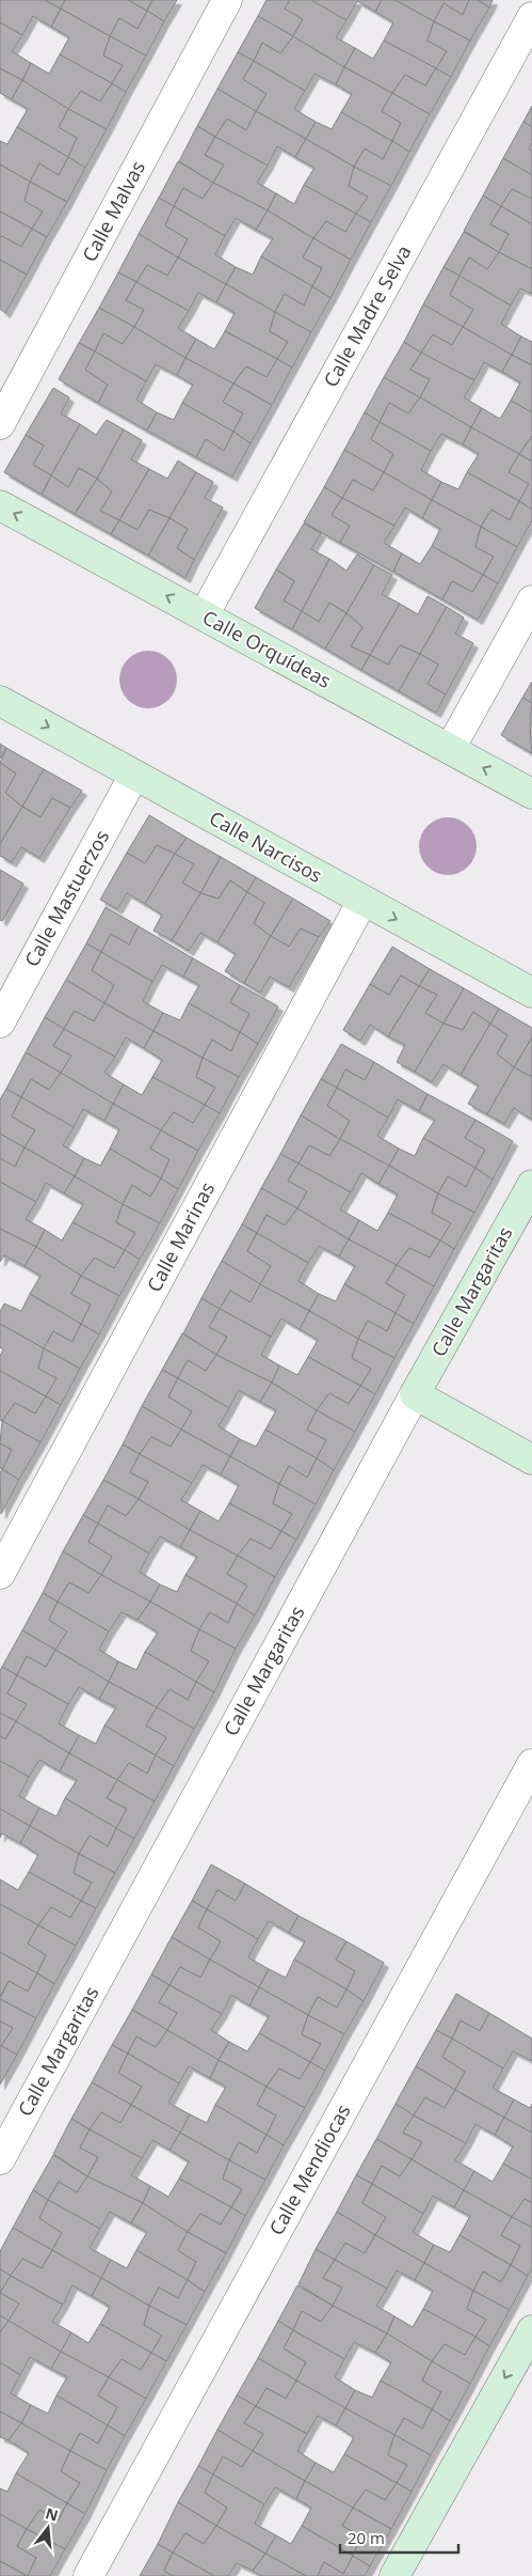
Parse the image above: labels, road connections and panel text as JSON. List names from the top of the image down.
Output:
{
  "streets": {
    "street": [
      "Calle Malvas",
      "Calle Madre Selva",
      "Calle Orquídeas",
      "Calle Narcisos",
      "Calle Mastuerzos",
      "Calle Marinas",
      "Calle Margaritas",
      "Calle Mendiocas"
    ]
  },
  "crossings": [
    ["Calle Madre Selva", "Calle Orquídeas"],
    ["Calle Narcisos", "Calle Mastuerzos"],
    ["Calle Narcisos", "Calle Marinas"]
  ],
  "one_way": ["Calle Orquídeas", "Calle Narcisos"],
  "scale_bar": "20 m",
  "north": "top"
}
